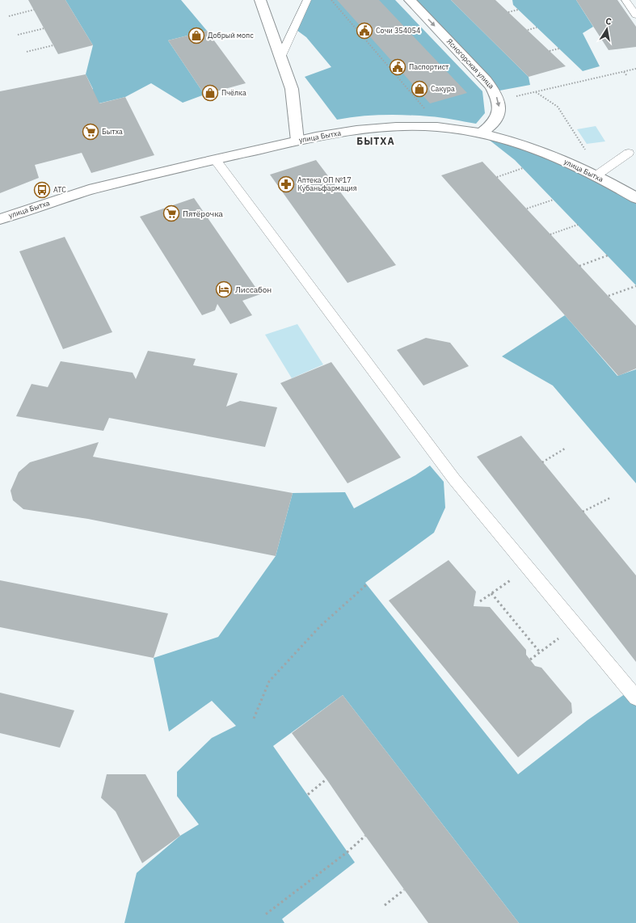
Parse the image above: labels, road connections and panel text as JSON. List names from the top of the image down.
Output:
{
  "streets": {
    "street": ["Ясногорская улица", "улица Бытха"]
  },
  "one_way": ["Ясногорская улица"],
  "districts": ["БЫТХА"],
  "places": {
    "public building": ["Сочи 354054", "Паспортист"],
    "shop": ["Добрый мопс", "Сакура", "Пчёлка"],
    "supermarket": ["Бытха", "Пятёрочка"],
    "pharmacy": ["Аптека ОП №17 Кубаньфармация"],
    "bus stop": ["АТС"],
    "hotel": ["Лиссабон"]
  },
  "north": "top"
}
